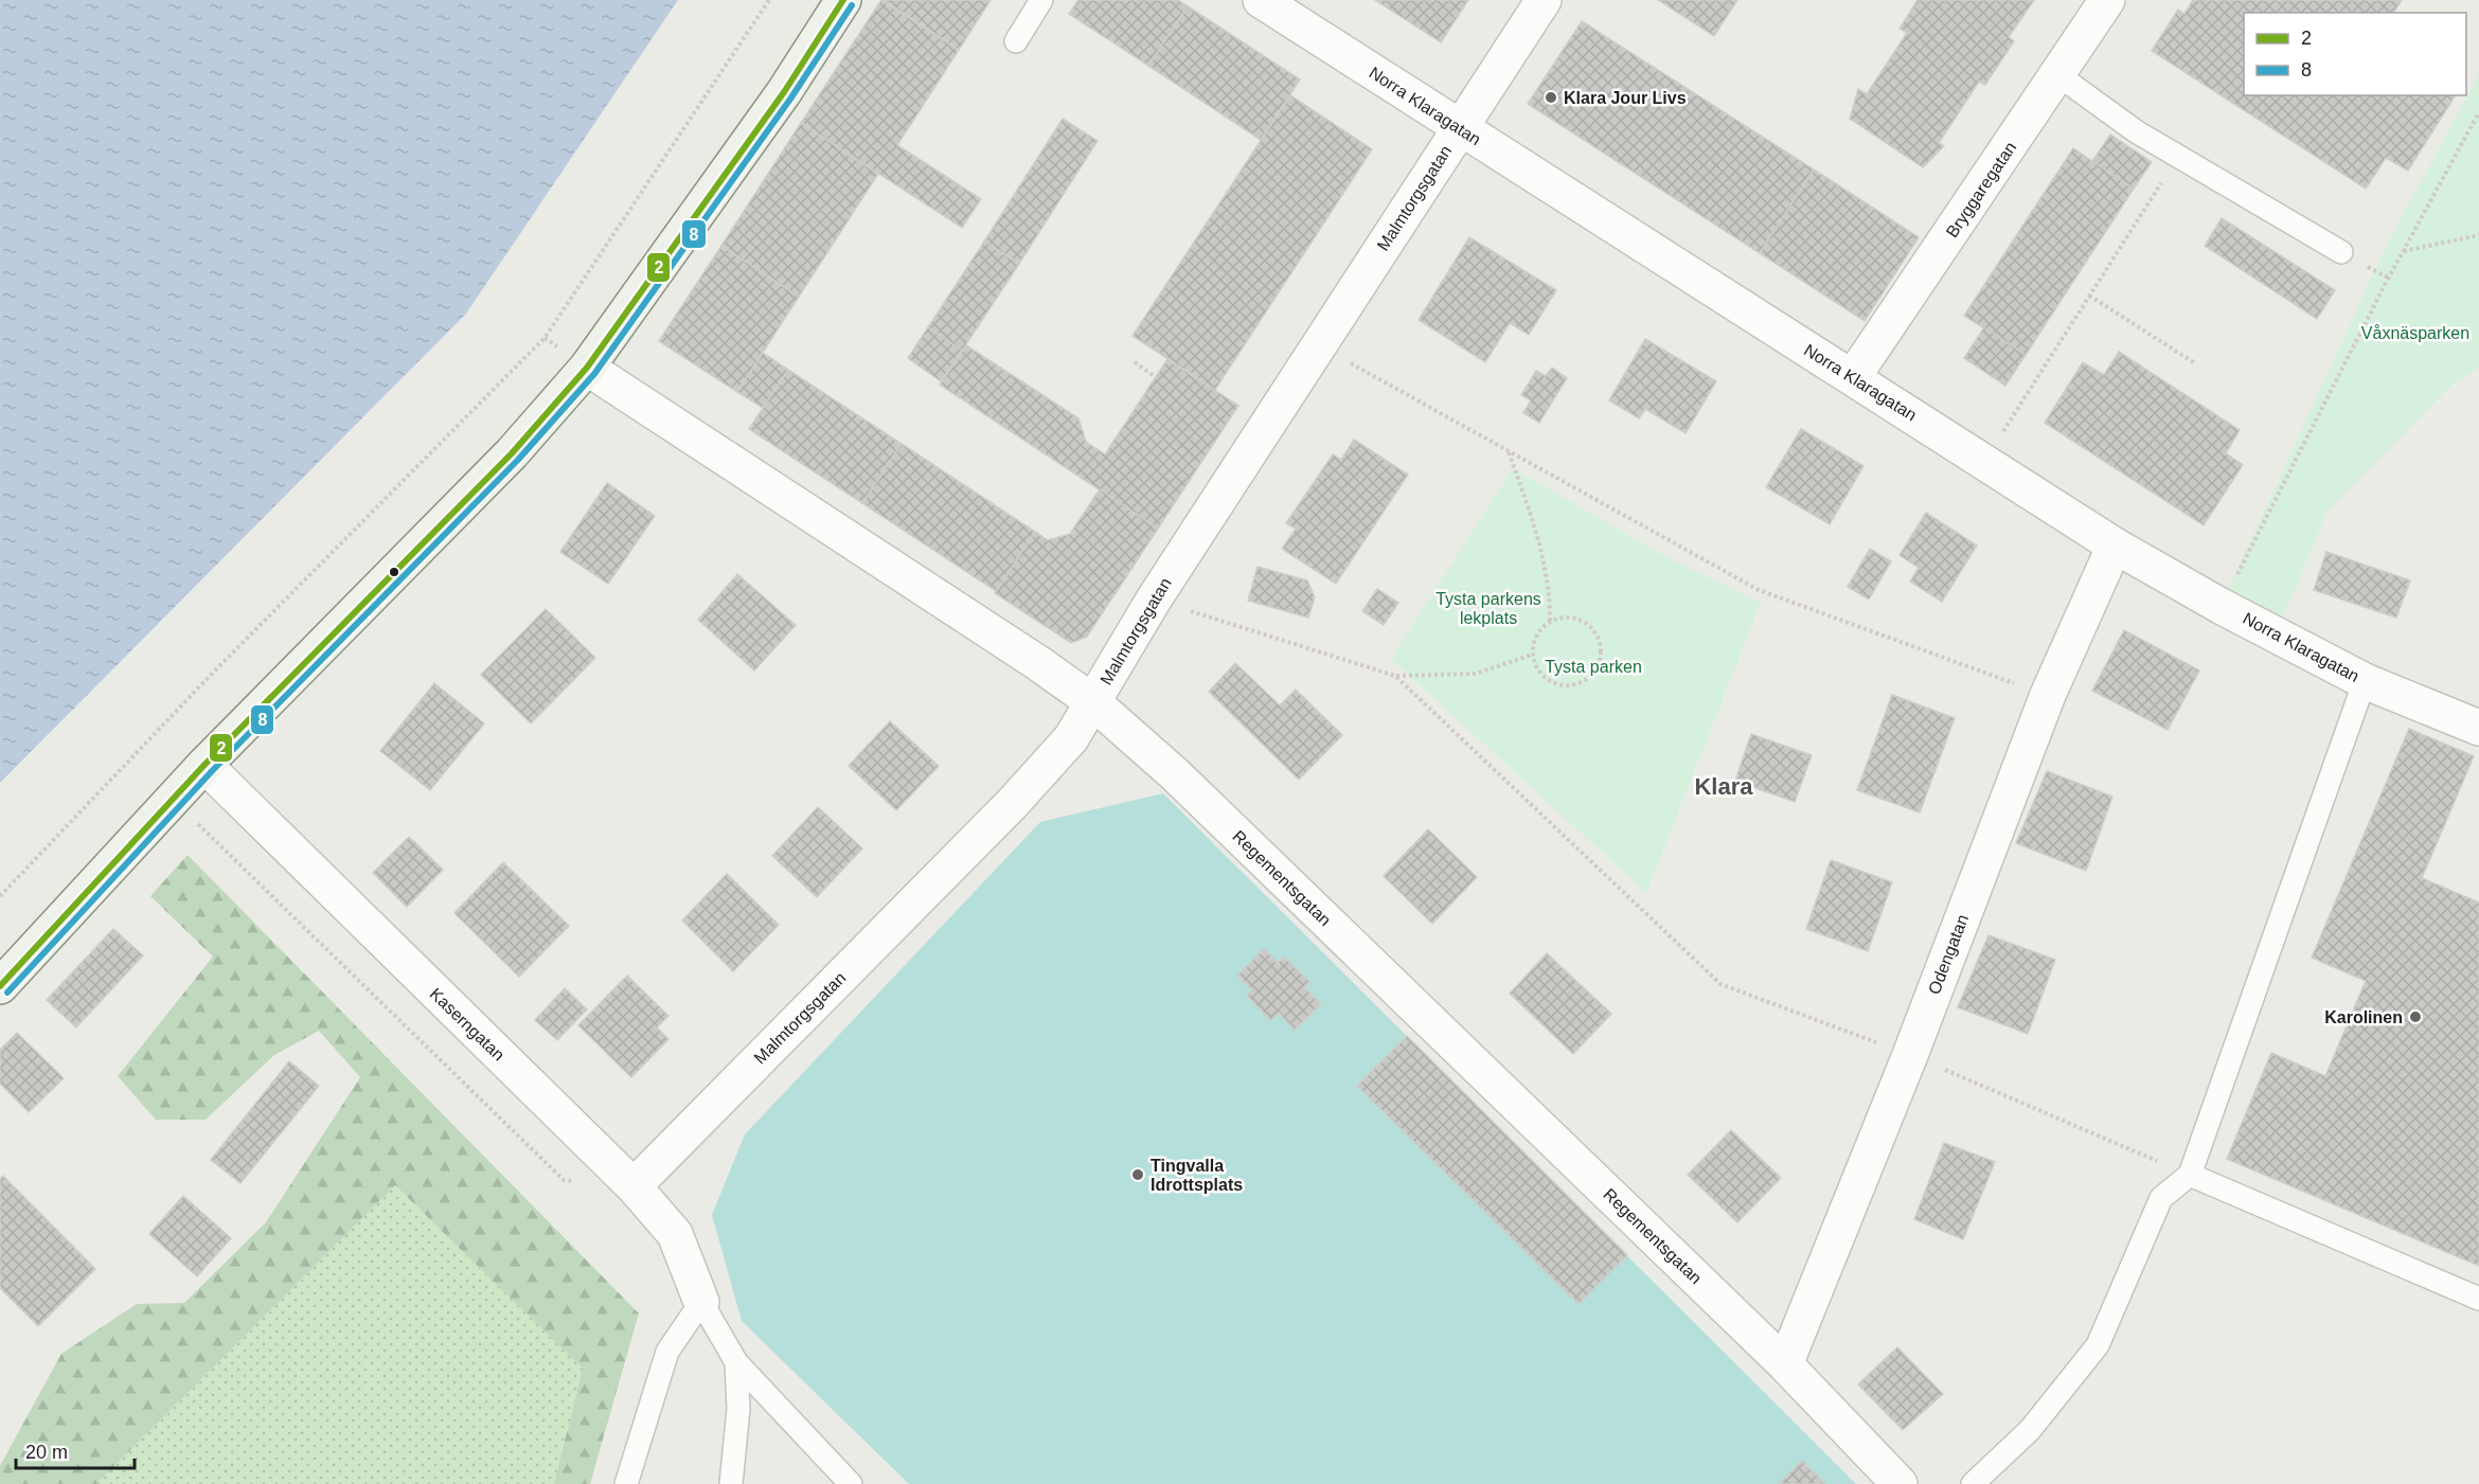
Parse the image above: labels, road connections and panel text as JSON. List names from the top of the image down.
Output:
{
  "streets": {
    "street": [
      "Norra Klaragatan",
      "Bryggaregatan",
      "Malmtorgsgatan",
      "Regementsgatan",
      "Odengatan",
      "Kaserngatan"
    ]
  },
  "crossings": [
    ["Norra Klaragatan", "Bryggaregatan"],
    ["Norra Klaragatan", "Malmtorgsgatan"],
    ["Norra Klaragatan", "Odengatan"],
    ["Malmtorgsgatan", "Regementsgatan"],
    ["Malmtorgsgatan", "Kaserngatan"],
    ["Regementsgatan", "Odengatan"]
  ],
  "districts": ["Klara"],
  "parks": ["Våxnäsparken", "Tysta parkens lekplats", "Tysta parken"],
  "places": ["Klara Jour Livs", "Karolinen", "Tingvalla Idrottsplats"],
  "lines": ["transit line 2", "transit line 8"],
  "legend": ["2", "8"],
  "scale_bar": "20 m"
}
